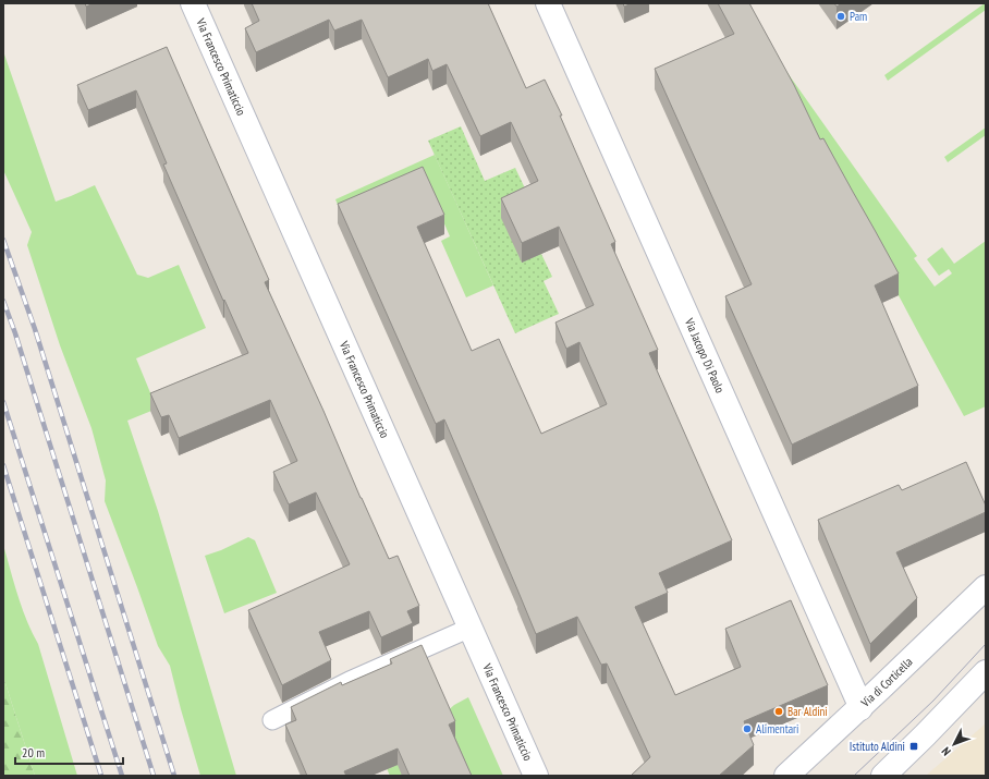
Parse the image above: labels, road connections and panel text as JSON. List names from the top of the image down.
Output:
{
  "streets": {
    "street": ["Via Francesco Primaticcio", "Via Jacopo Di Paolo", "Via di Corticella"]
  },
  "crossings": [
    ["Via Jacopo Di Paolo", "Via di Corticella"]
  ],
  "places": {
    "other": ["Pam", "Bar Aldini", "Alimentari"],
    "transit": ["Istituto Aldini"]
  },
  "scale_bar": "20 m",
  "north": "bottom left"
}
